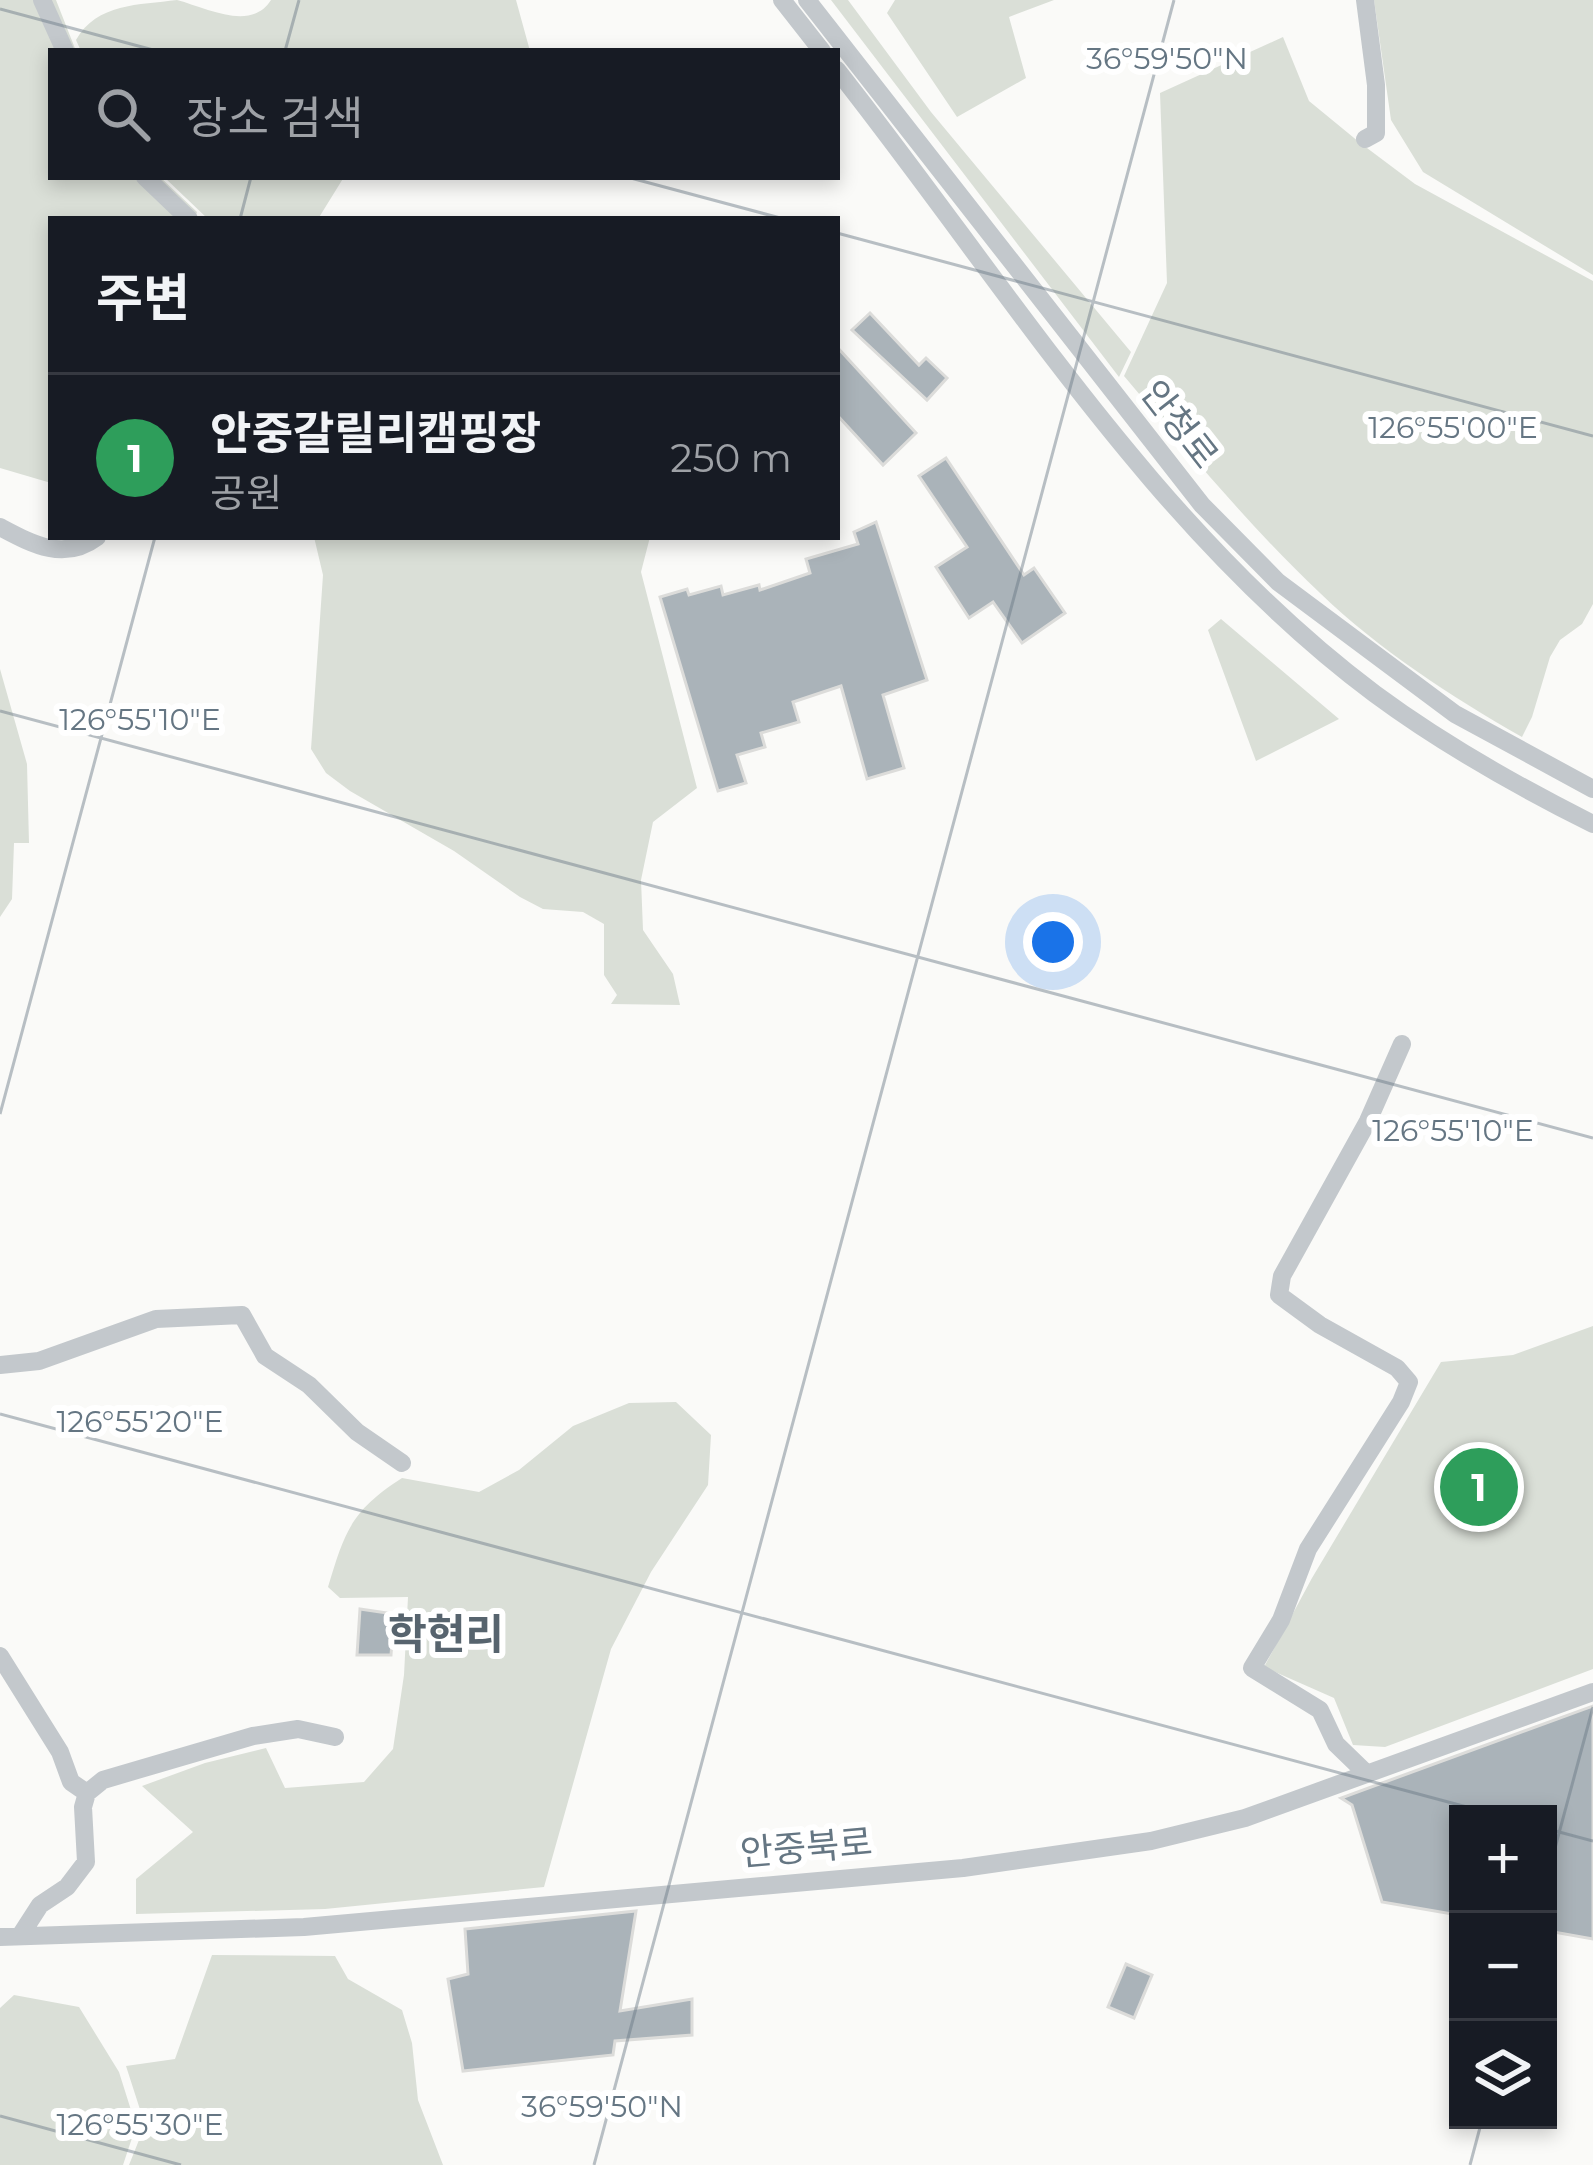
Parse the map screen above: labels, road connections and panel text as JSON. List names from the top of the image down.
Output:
{
  "streets": {
    "street": ["안청로", "안중북로"]
  },
  "districts": ["학현리"],
  "page": {
    "search": "장소 검색",
    "heading": "주변",
    "list": [
      {
        "mark": "1",
        "name": "안중갈릴리캠핑장",
        "note": "공원",
        "value": "250 m"
      }
    ],
    "pins": "1",
    "map_buttons": ["+", "−"]
  },
  "coordinates": [
    "36°59'50\"N",
    "126°55'00\"E",
    "126°55'10\"E",
    "126°55'20\"E",
    "126°55'30\"E"
  ]
}
